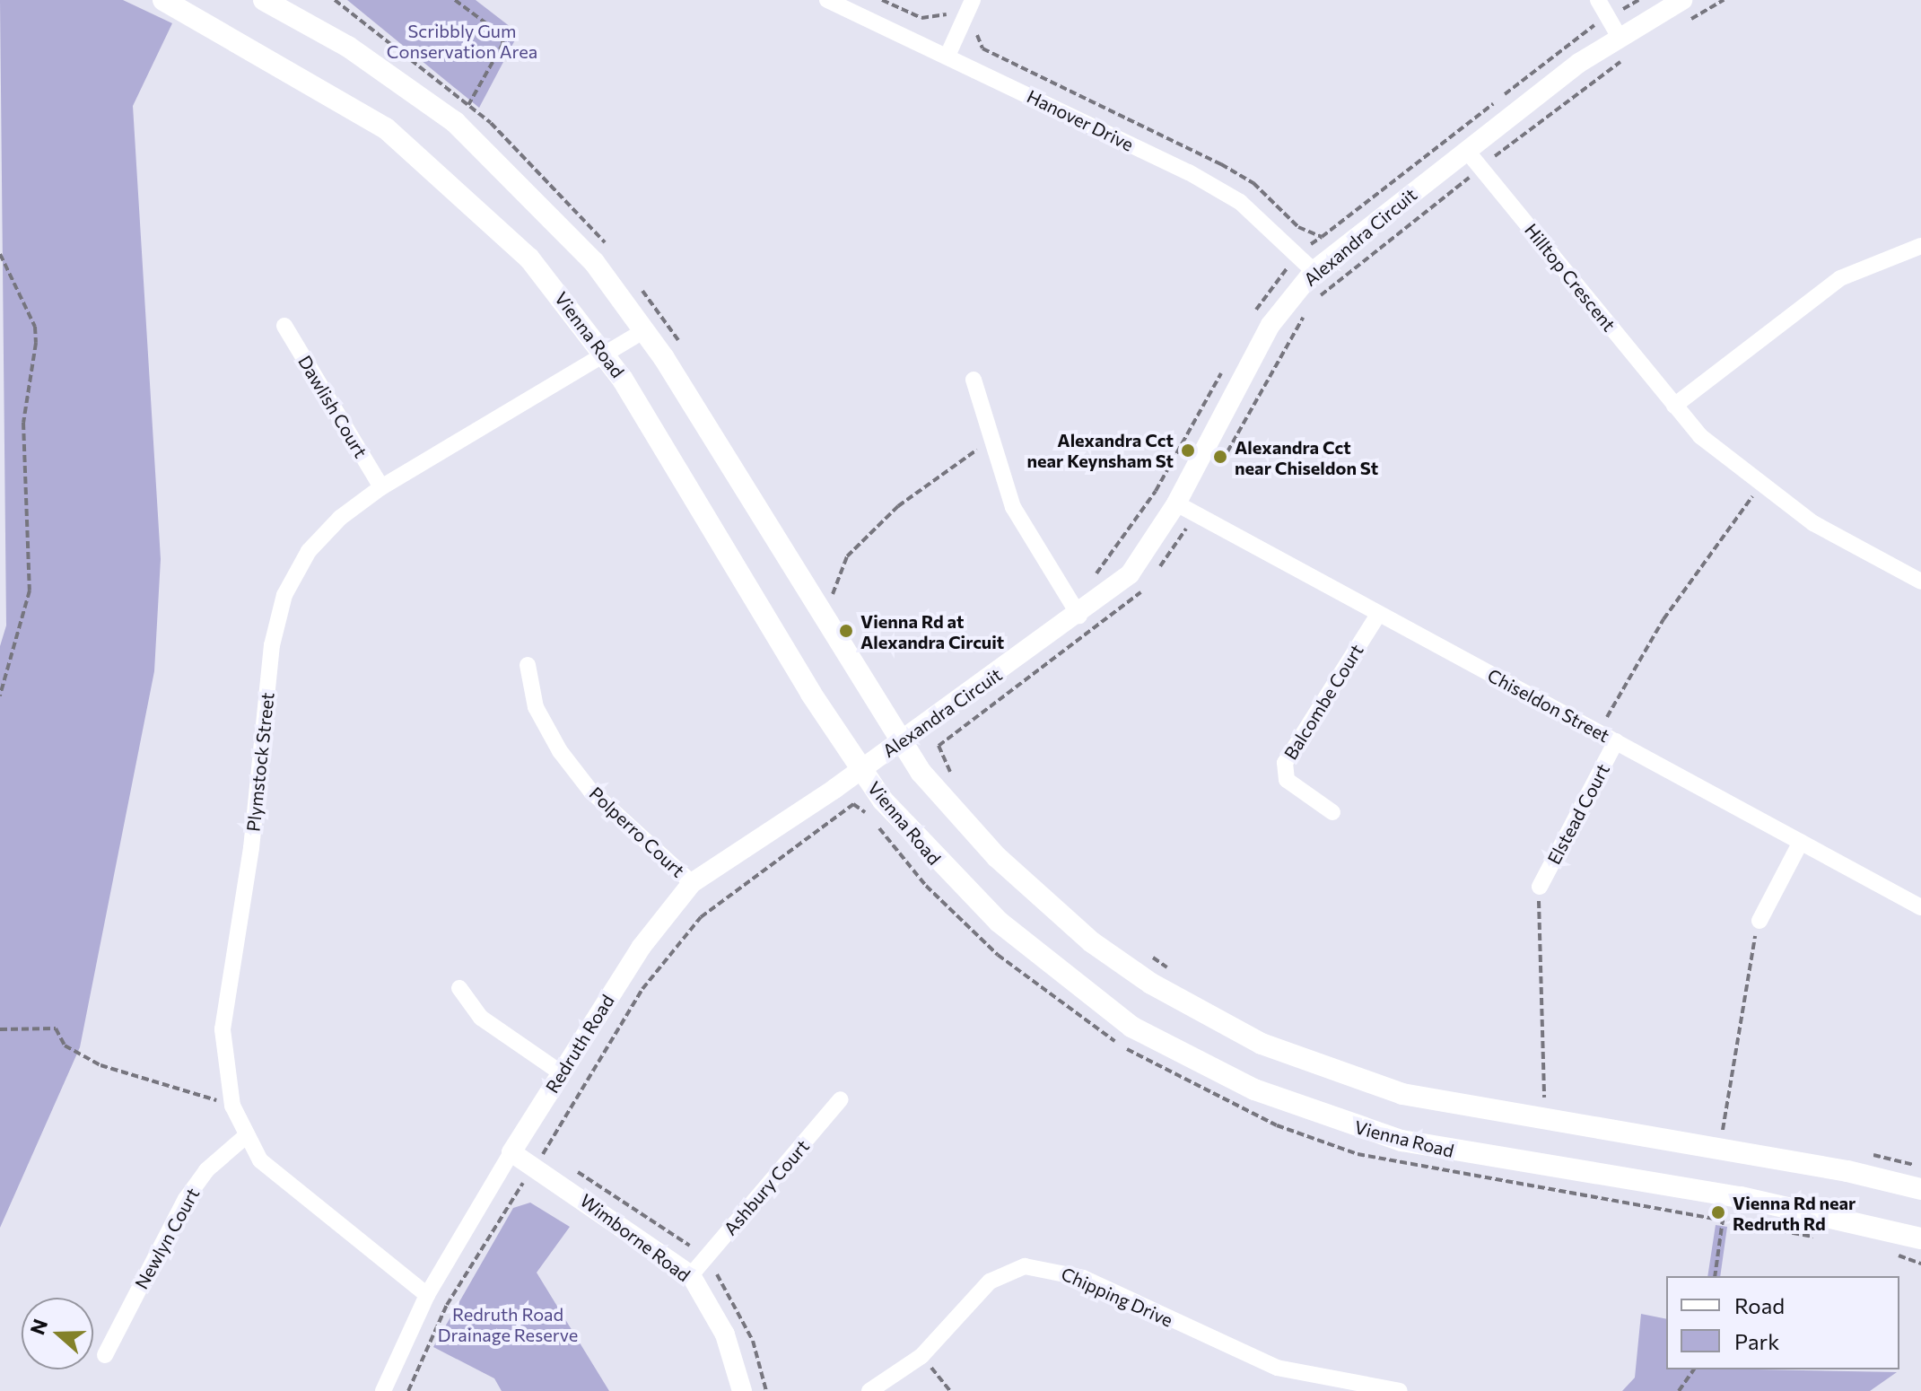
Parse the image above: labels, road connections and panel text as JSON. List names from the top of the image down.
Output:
{
  "streets": {
    "main road": ["Vienna Road"],
    "street": [
      "Hanover Drive",
      "Alexandra Circuit",
      "Hilltop Crescent",
      "Dawlish Court",
      "Balcombe Court",
      "Chiseldon Street",
      "Plymstock Street",
      "Elstead Court",
      "Polperro Court",
      "Redruth Road",
      "Ashbury Court",
      "Wimborne Road",
      "Newlyn Court",
      "Chipping Drive"
    ]
  },
  "crossings": [
    ["Hanover Drive", "Alexandra Circuit"],
    ["Alexandra Circuit", "Hilltop Crescent"],
    ["Alexandra Circuit", "Vienna Road"],
    ["Alexandra Circuit", "Chiseldon Street"],
    ["Alexandra Circuit", "Redruth Road"],
    ["Vienna Road", "Plymstock Street"],
    ["Vienna Road", "Redruth Road"],
    ["Dawlish Court", "Plymstock Street"],
    ["Balcombe Court", "Chiseldon Street"],
    ["Chiseldon Street", "Elstead Court"],
    ["Plymstock Street", "Redruth Road"],
    ["Plymstock Street", "Newlyn Court"],
    ["Polperro Court", "Redruth Road"],
    ["Redruth Road", "Wimborne Road"],
    ["Ashbury Court", "Wimborne Road"]
  ],
  "parks": ["Scribbly Gum Conservation Area", "Redruth Road Drainage Reserve"],
  "places": [
    "Alexandra Cct near Keynsham St",
    "Alexandra Cct near Chiseldon St",
    "Vienna Rd at Alexandra Circuit",
    "Vienna Rd near Redruth Rd"
  ],
  "legend": ["Road", "Park"],
  "north": "left"
}
